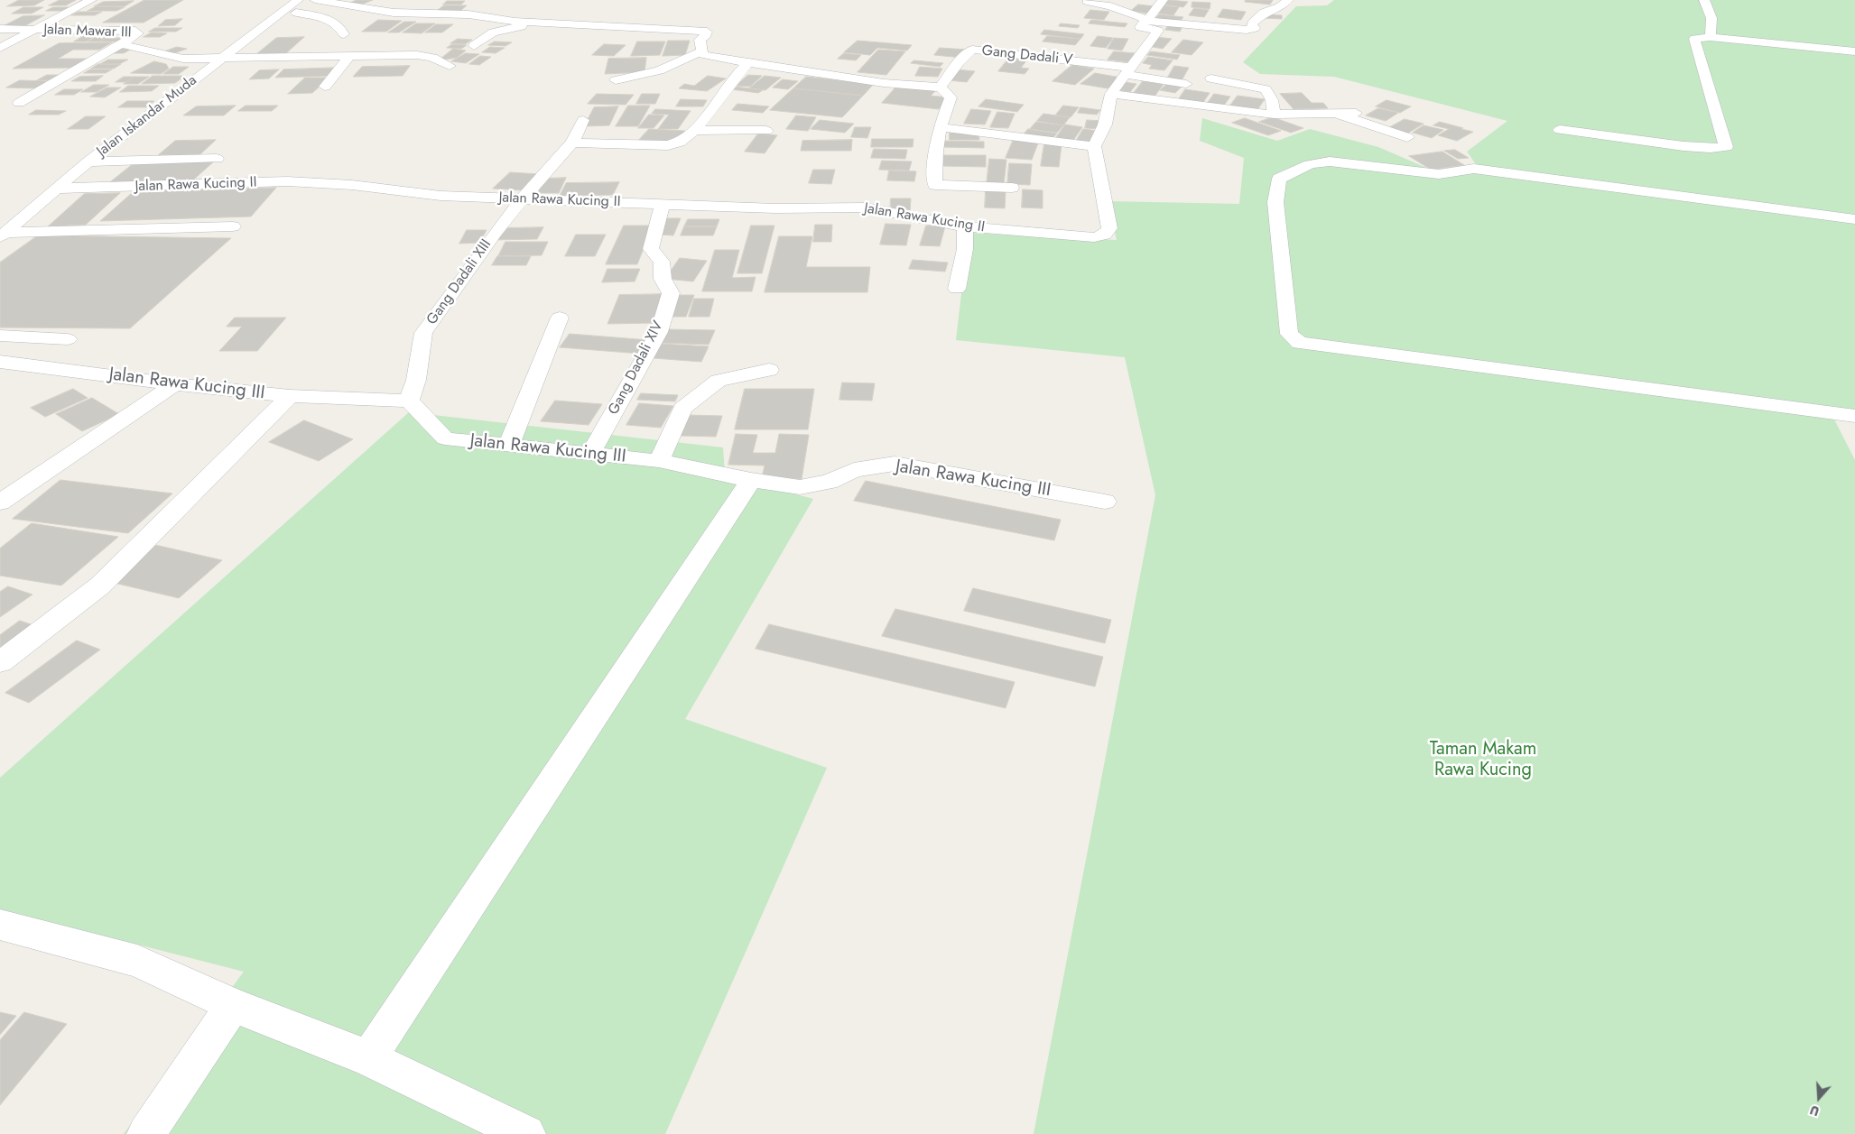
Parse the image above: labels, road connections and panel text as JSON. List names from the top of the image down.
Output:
{
  "streets": {
    "street": [
      "Jalan Mawar III",
      "Gang Dadali V",
      "Jalan Iskandar Muda",
      "Jalan Rawa Kucing II",
      "Gang Dadali XIII",
      "Gang Dadali XIV",
      "Jalan Rawa Kucing III"
    ]
  },
  "crossings": [
    ["Jalan Mawar III", "Jalan Iskandar Muda"],
    ["Jalan Iskandar Muda", "Jalan Rawa Kucing II"],
    ["Jalan Rawa Kucing II", "Gang Dadali XIII"],
    ["Jalan Rawa Kucing II", "Gang Dadali XIV"],
    ["Gang Dadali XIII", "Jalan Rawa Kucing III"],
    ["Gang Dadali XIV", "Jalan Rawa Kucing III"]
  ],
  "parks": ["Taman Makam Rawa Kucing"],
  "north": "bottom"
}
